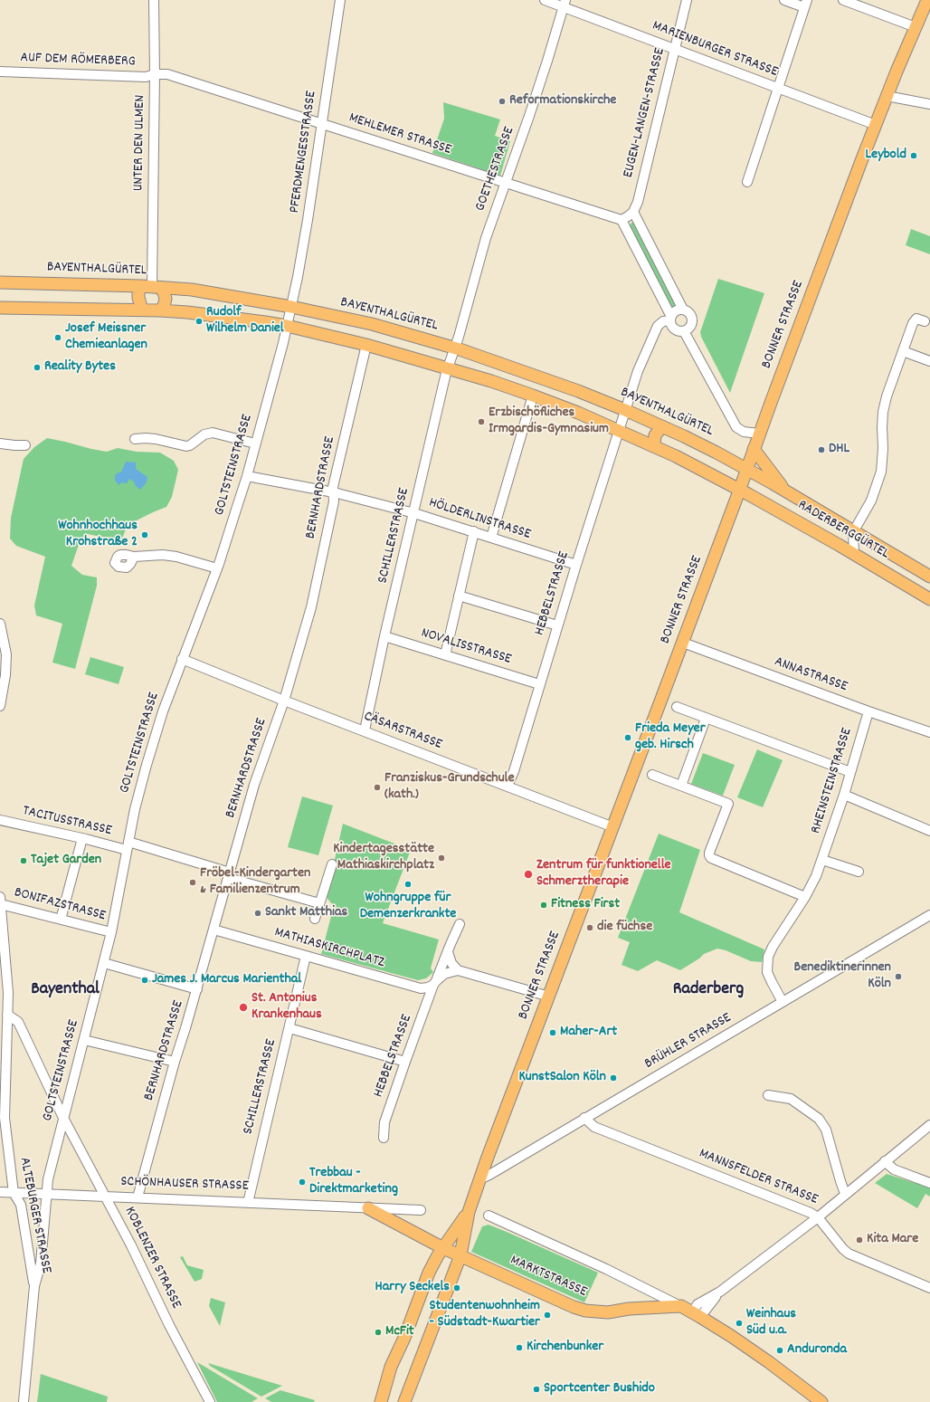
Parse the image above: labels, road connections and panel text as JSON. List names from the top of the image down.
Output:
{
  "streets": {
    "main road": [
      "BAYENTHALGÜRTEL",
      "BONNER STRASSE",
      "RADERBERGGÜRTEL",
      "SCHÖNHAUSER STRASSE",
      "MARKTSTRASSE"
    ],
    "street": [
      "MARIENBURGER STRASSE",
      "AUF DEM RÖMERBERG",
      "EUGEN-LANGEN-STRASSE",
      "MEHLEMER STRASSE",
      "UNTER DEN ULMEN",
      "PFERDMENGESSTRASSE",
      "GOETHESTRASSE",
      "GOLTSTEINSTRASSE",
      "BERNHARDSTRASSE",
      "HÖLDERLINSTRASSE",
      "SCHILLERSTRASSE",
      "HEBBELSTRASSE",
      "NOVALISSTRASSE",
      "ANNASTRASSE",
      "CÄSARSTRASSE",
      "RHEINSTEINSTRASSE",
      "TACITUSSTRASSE",
      "BONIFAZSTRASSE",
      "MATHIASKIRCHPLATZ",
      "BRÜHLER STRASSE",
      "MANNSFELDER STRASSE",
      "ALTEBURGER STRASSE",
      "KOBLENZER STRASSE"
    ]
  },
  "crossings": [
    ["MARIENBURGER STRASSE", "EUGEN-LANGEN-STRASSE"],
    ["MARIENBURGER STRASSE", "GOETHESTRASSE"],
    ["MARIENBURGER STRASSE", "BONNER STRASSE"],
    ["AUF DEM RÖMERBERG", "MEHLEMER STRASSE"],
    ["AUF DEM RÖMERBERG", "UNTER DEN ULMEN"],
    ["MEHLEMER STRASSE", "UNTER DEN ULMEN"],
    ["MEHLEMER STRASSE", "PFERDMENGESSTRASSE"],
    ["MEHLEMER STRASSE", "GOETHESTRASSE"],
    ["UNTER DEN ULMEN", "BAYENTHALGÜRTEL"],
    ["PFERDMENGESSTRASSE", "BAYENTHALGÜRTEL"],
    ["PFERDMENGESSTRASSE", "GOLTSTEINSTRASSE"],
    ["GOETHESTRASSE", "BAYENTHALGÜRTEL"],
    ["GOETHESTRASSE", "SCHILLERSTRASSE"],
    ["BAYENTHALGÜRTEL", "BONNER STRASSE"],
    ["BAYENTHALGÜRTEL", "GOLTSTEINSTRASSE"],
    ["BAYENTHALGÜRTEL", "RADERBERGGÜRTEL"],
    ["BAYENTHALGÜRTEL", "SCHILLERSTRASSE"],
    ["BAYENTHALGÜRTEL", "HEBBELSTRASSE"],
    ["BONNER STRASSE", "RADERBERGGÜRTEL"],
    ["BONNER STRASSE", "ANNASTRASSE"],
    ["BONNER STRASSE", "CÄSARSTRASSE"],
    ["BONNER STRASSE", "BRÜHLER STRASSE"],
    ["BONNER STRASSE", "SCHÖNHAUSER STRASSE"],
    ["BONNER STRASSE", "MARKTSTRASSE"],
    ["GOLTSTEINSTRASSE", "HÖLDERLINSTRASSE"],
    ["GOLTSTEINSTRASSE", "CÄSARSTRASSE"],
    ["GOLTSTEINSTRASSE", "TACITUSSTRASSE"],
    ["GOLTSTEINSTRASSE", "BONIFAZSTRASSE"],
    ["GOLTSTEINSTRASSE", "SCHÖNHAUSER STRASSE"],
    ["GOLTSTEINSTRASSE", "ALTEBURGER STRASSE"],
    ["GOLTSTEINSTRASSE", "KOBLENZER STRASSE"],
    ["BERNHARDSTRASSE", "HÖLDERLINSTRASSE"],
    ["BERNHARDSTRASSE", "CÄSARSTRASSE"],
    ["BERNHARDSTRASSE", "TACITUSSTRASSE"],
    ["BERNHARDSTRASSE", "MATHIASKIRCHPLATZ"],
    ["BERNHARDSTRASSE", "SCHÖNHAUSER STRASSE"],
    ["HÖLDERLINSTRASSE", "SCHILLERSTRASSE"],
    ["HÖLDERLINSTRASSE", "HEBBELSTRASSE"],
    ["SCHILLERSTRASSE", "NOVALISSTRASSE"],
    ["SCHILLERSTRASSE", "CÄSARSTRASSE"],
    ["SCHILLERSTRASSE", "MATHIASKIRCHPLATZ"],
    ["SCHILLERSTRASSE", "SCHÖNHAUSER STRASSE"],
    ["HEBBELSTRASSE", "NOVALISSTRASSE"],
    ["HEBBELSTRASSE", "CÄSARSTRASSE"],
    ["HEBBELSTRASSE", "MATHIASKIRCHPLATZ"],
    ["ANNASTRASSE", "RHEINSTEINSTRASSE"],
    ["RHEINSTEINSTRASSE", "BRÜHLER STRASSE"],
    ["BONIFAZSTRASSE", "ALTEBURGER STRASSE"],
    ["BRÜHLER STRASSE", "MANNSFELDER STRASSE"],
    ["SCHÖNHAUSER STRASSE", "ALTEBURGER STRASSE"],
    ["SCHÖNHAUSER STRASSE", "KOBLENZER STRASSE"],
    ["SCHÖNHAUSER STRASSE", "MARKTSTRASSE"],
    ["ALTEBURGER STRASSE", "KOBLENZER STRASSE"]
  ],
  "districts": ["Bayenthal", "Raderberg"],
  "places": [
    "Reformationskirche",
    "Leybold",
    "Rudolf Wilhelm Daniel",
    "Josef Meissner Chemieanlagen",
    "Reality Bytes",
    "Erzbischöfliches Irmgardis-Gymnasium",
    "DHL",
    "Wohnhochhaus Krohstraße 2",
    "Frieda Meyer geb. Hirsch",
    "Franziskus-Grundschule (kath.)",
    "Kindertagesstätte Mathiaskirchplatz",
    "Tajet Garden",
    "Zentrum für funktionelle Schmerztherapie",
    "Fröbel-Kindergarten & Familienzentrum",
    "Wohngruppe für Demenzerkrankte",
    "Fitness First",
    "Sankt Matthias",
    "die füchse",
    "Benediktinerinnen Köln",
    "James J. Marcus Marienthal",
    "St. Antonius Krankenhaus",
    "Maher-Art",
    "KunstSalon Köln",
    "Trebbau - Direktmarketing",
    "Kita Mare",
    "Harry Seckels",
    "Studentenwohnheim - Südstadt-Kwartier",
    "Weinhaus Süd u.a.",
    "McFit",
    "Kirchenbunker",
    "Anduronda",
    "Sportcenter Bushido"
  ]
}
